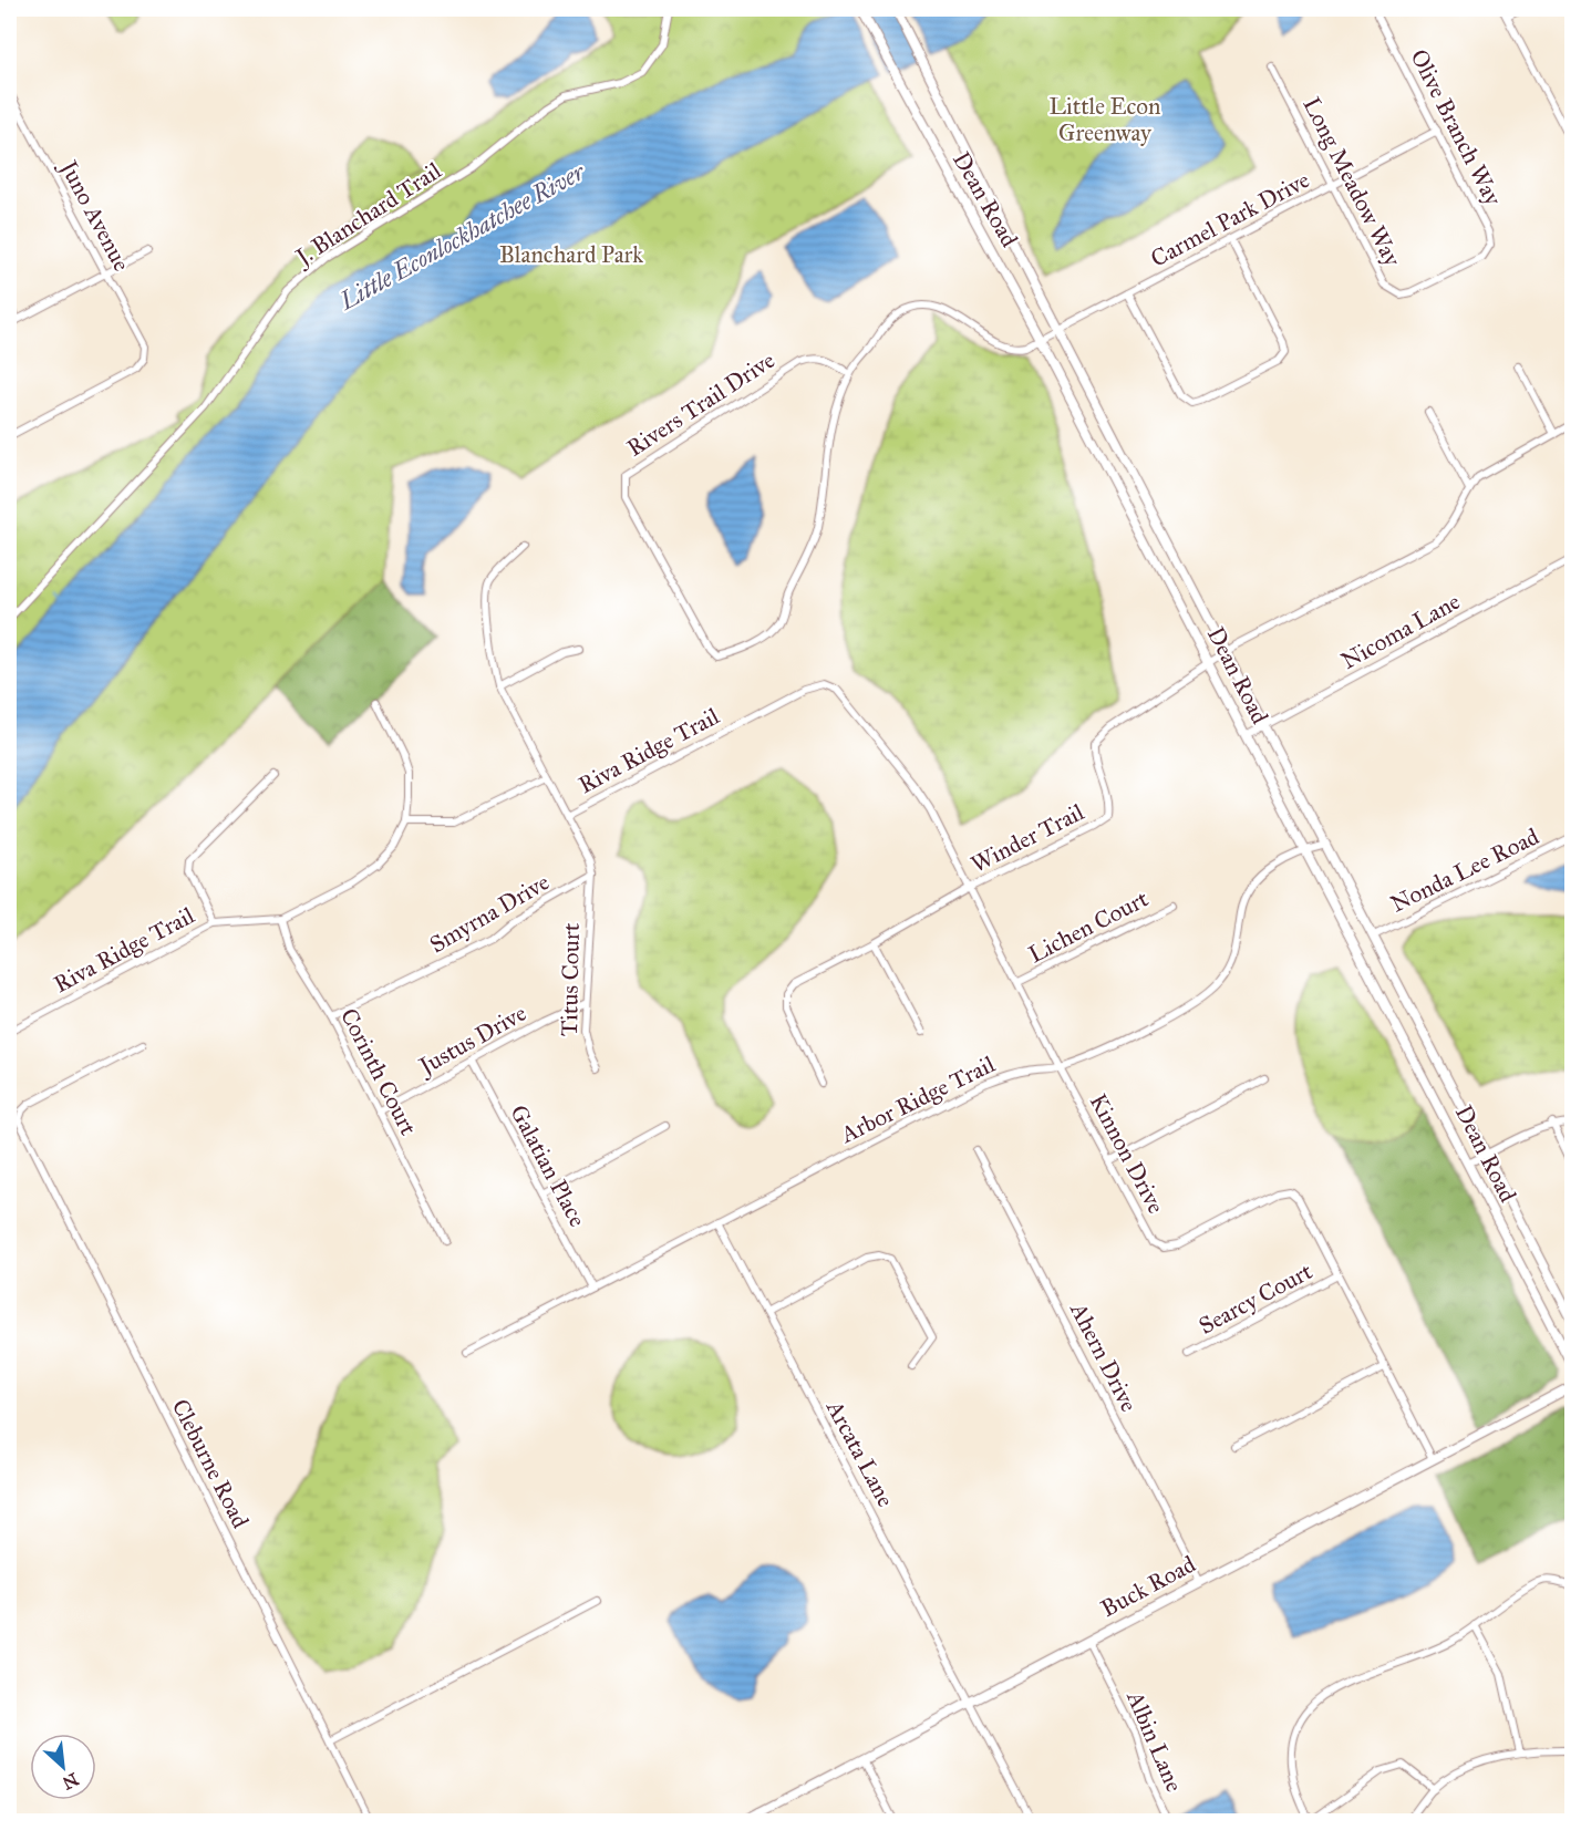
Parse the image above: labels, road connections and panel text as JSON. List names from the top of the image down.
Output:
{
  "streets": {
    "main road": ["Dean Road"],
    "street": [
      "Olive Branch Way",
      "Long Meadow Way",
      "J. Blanchard Trail",
      "Juno Avenue",
      "Carmel Park Drive",
      "Rivers Trail Drive",
      "Nicoma Lane",
      "Riva Ridge Trail",
      "Winder Trail",
      "Nonda Lee Road",
      "Smyrna Drive",
      "Lichen Court",
      "Titus Court",
      "Justus Drive",
      "Corinth Court",
      "Arbor Ridge Trail",
      "Kinnon Drive",
      "Galatian Place",
      "Searcy Court",
      "Ahern Drive",
      "Arcata Lane",
      "Cleburne Road",
      "Buck Road",
      "Albin Lane"
    ]
  },
  "crossings": [
    ["Olive Branch Way", "Long Meadow Way"],
    ["Olive Branch Way", "Carmel Park Drive"],
    ["Long Meadow Way", "Carmel Park Drive"],
    ["Dean Road", "Carmel Park Drive"],
    ["Dean Road", "Rivers Trail Drive"],
    ["Dean Road", "Nicoma Lane"],
    ["Dean Road", "Winder Trail"],
    ["Dean Road", "Nonda Lee Road"],
    ["Dean Road", "Arbor Ridge Trail"],
    ["Carmel Park Drive", "Rivers Trail Drive"],
    ["Riva Ridge Trail", "Titus Court"],
    ["Riva Ridge Trail", "Corinth Court"],
    ["Riva Ridge Trail", "Kinnon Drive"],
    ["Winder Trail", "Kinnon Drive"],
    ["Smyrna Drive", "Titus Court"],
    ["Smyrna Drive", "Corinth Court"],
    ["Lichen Court", "Kinnon Drive"],
    ["Titus Court", "Justus Drive"],
    ["Justus Drive", "Corinth Court"],
    ["Justus Drive", "Galatian Place"],
    ["Arbor Ridge Trail", "Kinnon Drive"],
    ["Arbor Ridge Trail", "Galatian Place"],
    ["Arbor Ridge Trail", "Arcata Lane"],
    ["Kinnon Drive", "Searcy Court"],
    ["Kinnon Drive", "Buck Road"],
    ["Ahern Drive", "Buck Road"],
    ["Arcata Lane", "Buck Road"],
    ["Buck Road", "Albin Lane"]
  ],
  "water": ["Little Econlockhatchee River"],
  "parks": ["Little Econ Greenway", "Blanchard Park"],
  "north": "bottom right"
}
